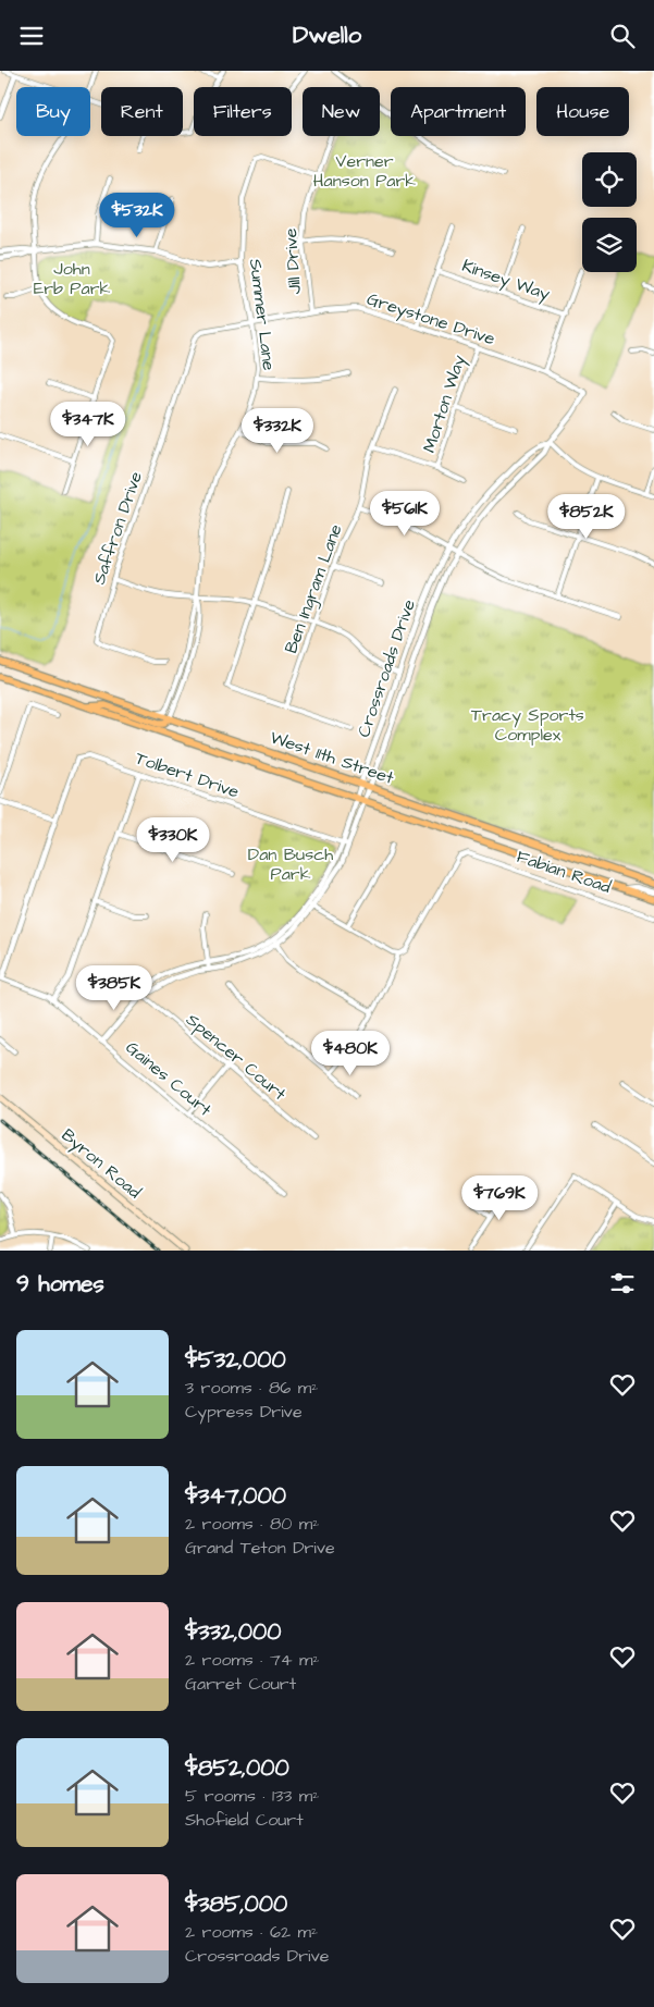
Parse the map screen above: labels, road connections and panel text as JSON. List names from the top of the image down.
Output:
{
  "streets": {
    "main road": ["West 11th Street", "Byron Road"],
    "street": [
      "Jill Drive",
      "Kinsey Way",
      "Summer Lane",
      "Greystone Drive",
      "Morton Way",
      "Saffron Drive",
      "Ben Ingram Lane",
      "Crossroads Drive",
      "Tolbert Drive",
      "Fabian Road",
      "Spencer Court",
      "Gaines Court"
    ]
  },
  "crossings": [
    ["Jill Drive", "Summer Lane"],
    ["Jill Drive", "Greystone Drive"],
    ["Summer Lane", "Greystone Drive"],
    ["Summer Lane", "West 11th Street"],
    ["Greystone Drive", "Morton Way"],
    ["Greystone Drive", "Saffron Drive"],
    ["Greystone Drive", "Crossroads Drive"],
    ["Crossroads Drive", "West 11th Street"],
    ["Crossroads Drive", "Tolbert Drive"],
    ["Crossroads Drive", "Spencer Court"],
    ["Crossroads Drive", "Gaines Court"]
  ],
  "parks": [
    "Verner Hanson Park",
    "John Erb Park",
    "Tracy Sports Complex",
    "Dan Busch Park"
  ],
  "page": {
    "header": "Dwello",
    "chip": [
      "Buy",
      "Rent",
      "Filters",
      "New",
      "Apartment",
      "House"
    ],
    "price": [
      "$532K",
      "$347K",
      "$332K",
      "$561K",
      "$852K",
      "$330K",
      "$385K",
      "$480K",
      "$769K"
    ],
    "heading": "9 homes",
    "list": [
      {
        "name": "$532,000",
        "note": "3 rooms · 86 m² · Cypress Drive"
      },
      {
        "name": "$347,000",
        "note": "2 rooms · 80 m² · Grand Teton Drive"
      },
      {
        "name": "$332,000",
        "note": "2 rooms · 74 m² · Garret Court"
      },
      {
        "name": "$852,000",
        "note": "5 rooms · 133 m² · Shofield Court"
      },
      {
        "name": "$385,000",
        "note": "2 rooms · 62 m² · Crossroads Drive"
      }
    ]
  }
}
